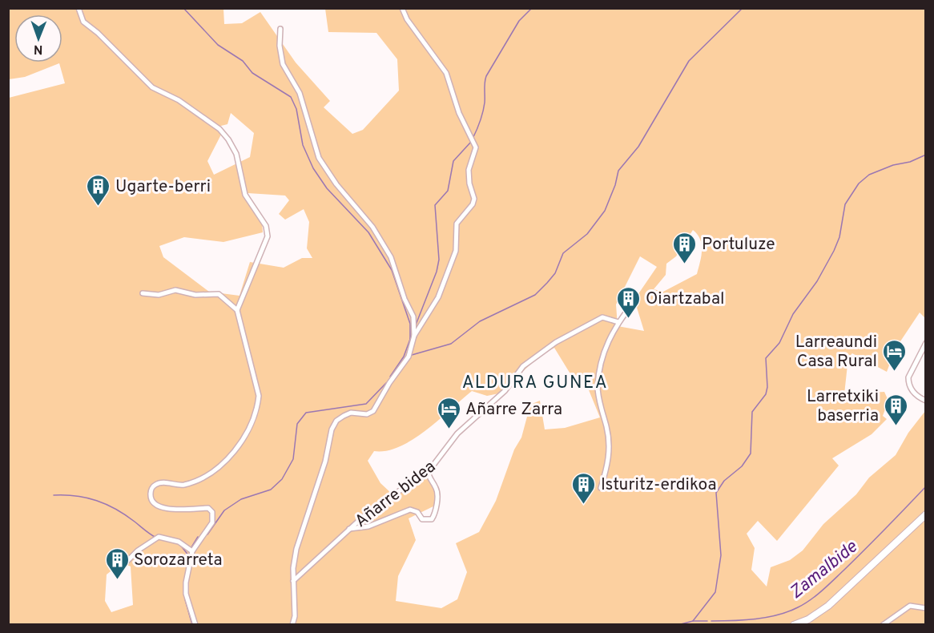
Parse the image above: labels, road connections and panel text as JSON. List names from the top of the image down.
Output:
{
  "streets": {
    "street": ["Añarre bidea"]
  },
  "districts": ["ALDURA GUNEA"],
  "water": ["Zamalbide"],
  "places": {
    "building": [
      "Ugarte-berri",
      "Portuluze",
      "Oiartzabal",
      "Larretxiki baserria",
      "Isturitz-erdikoa",
      "Sorozarreta"
    ],
    "hotel": ["Larreaundi Casa Rural", "Añarre Zarra"]
  },
  "north": "bottom"
}
